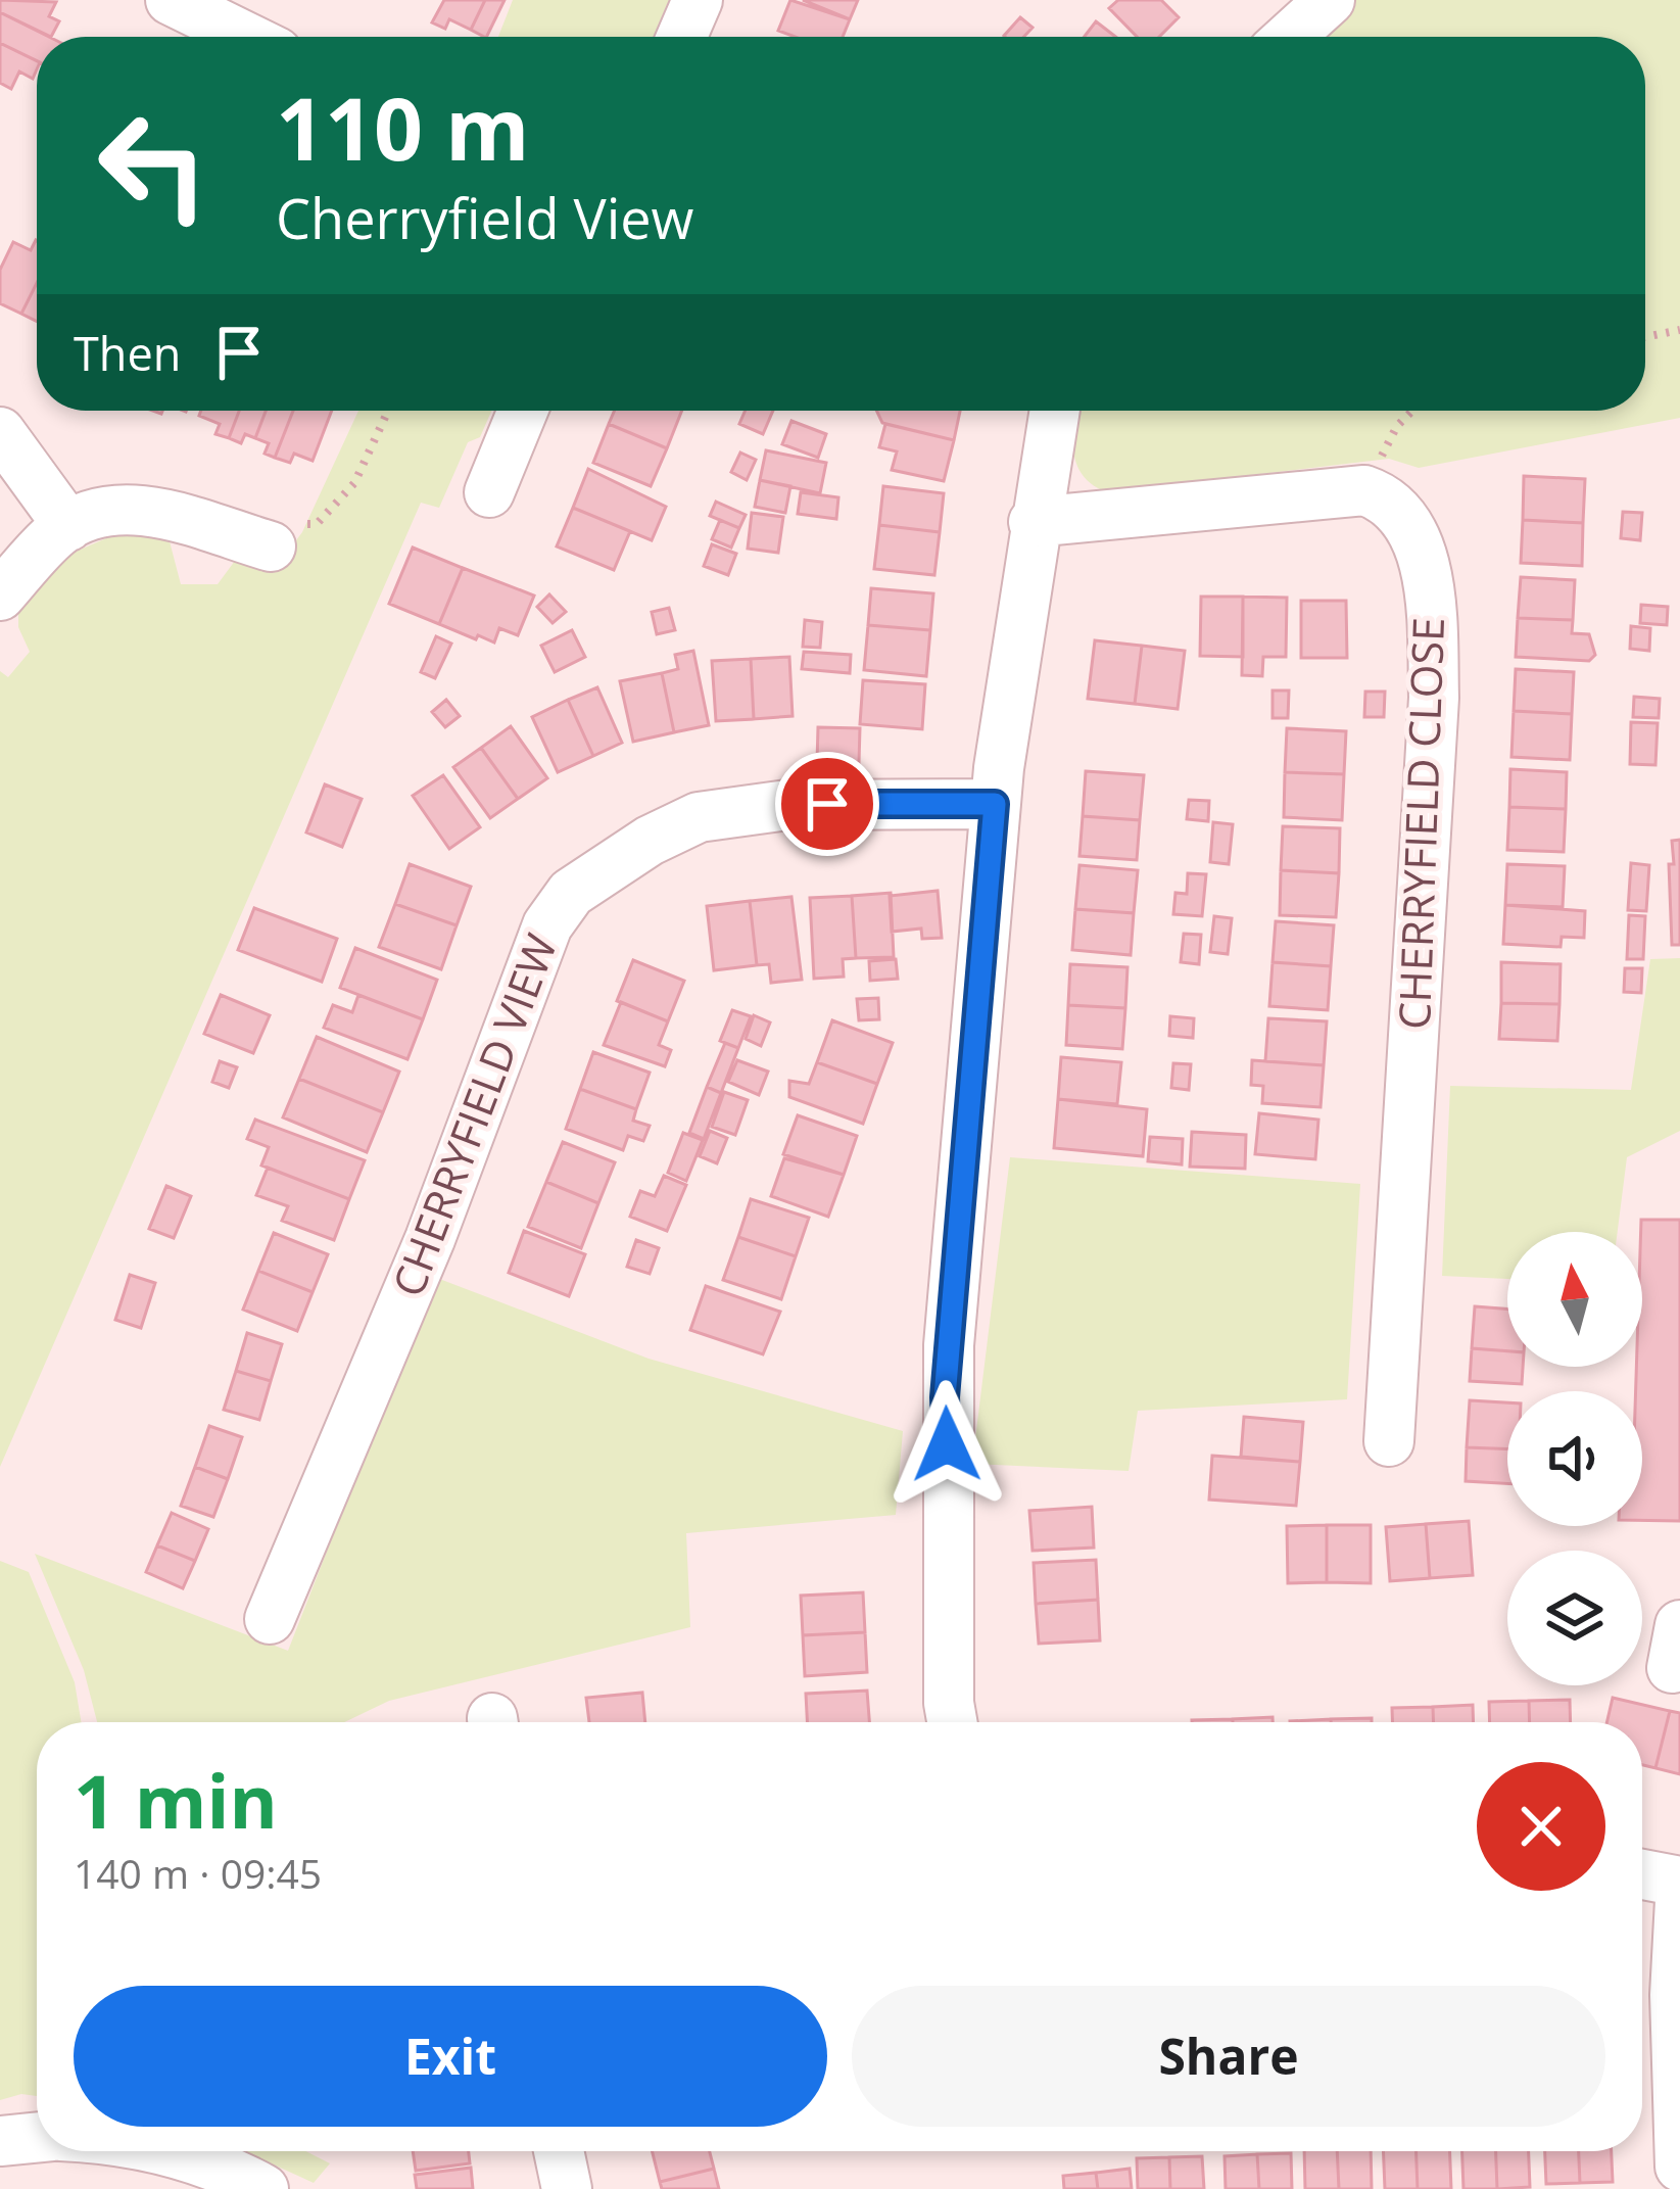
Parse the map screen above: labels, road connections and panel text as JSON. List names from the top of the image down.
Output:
{
  "streets": {
    "street": ["CHERRYFIELD CLOSE", "CHERRYFIELD VIEW"]
  },
  "north": "top",
  "page": {
    "turn": ["110 m", "Cherryfield View"],
    "then": "Then",
    "heading": ["1 min", "140 m · 09:45"],
    "buttons": ["Exit", "Share"]
  }
}
